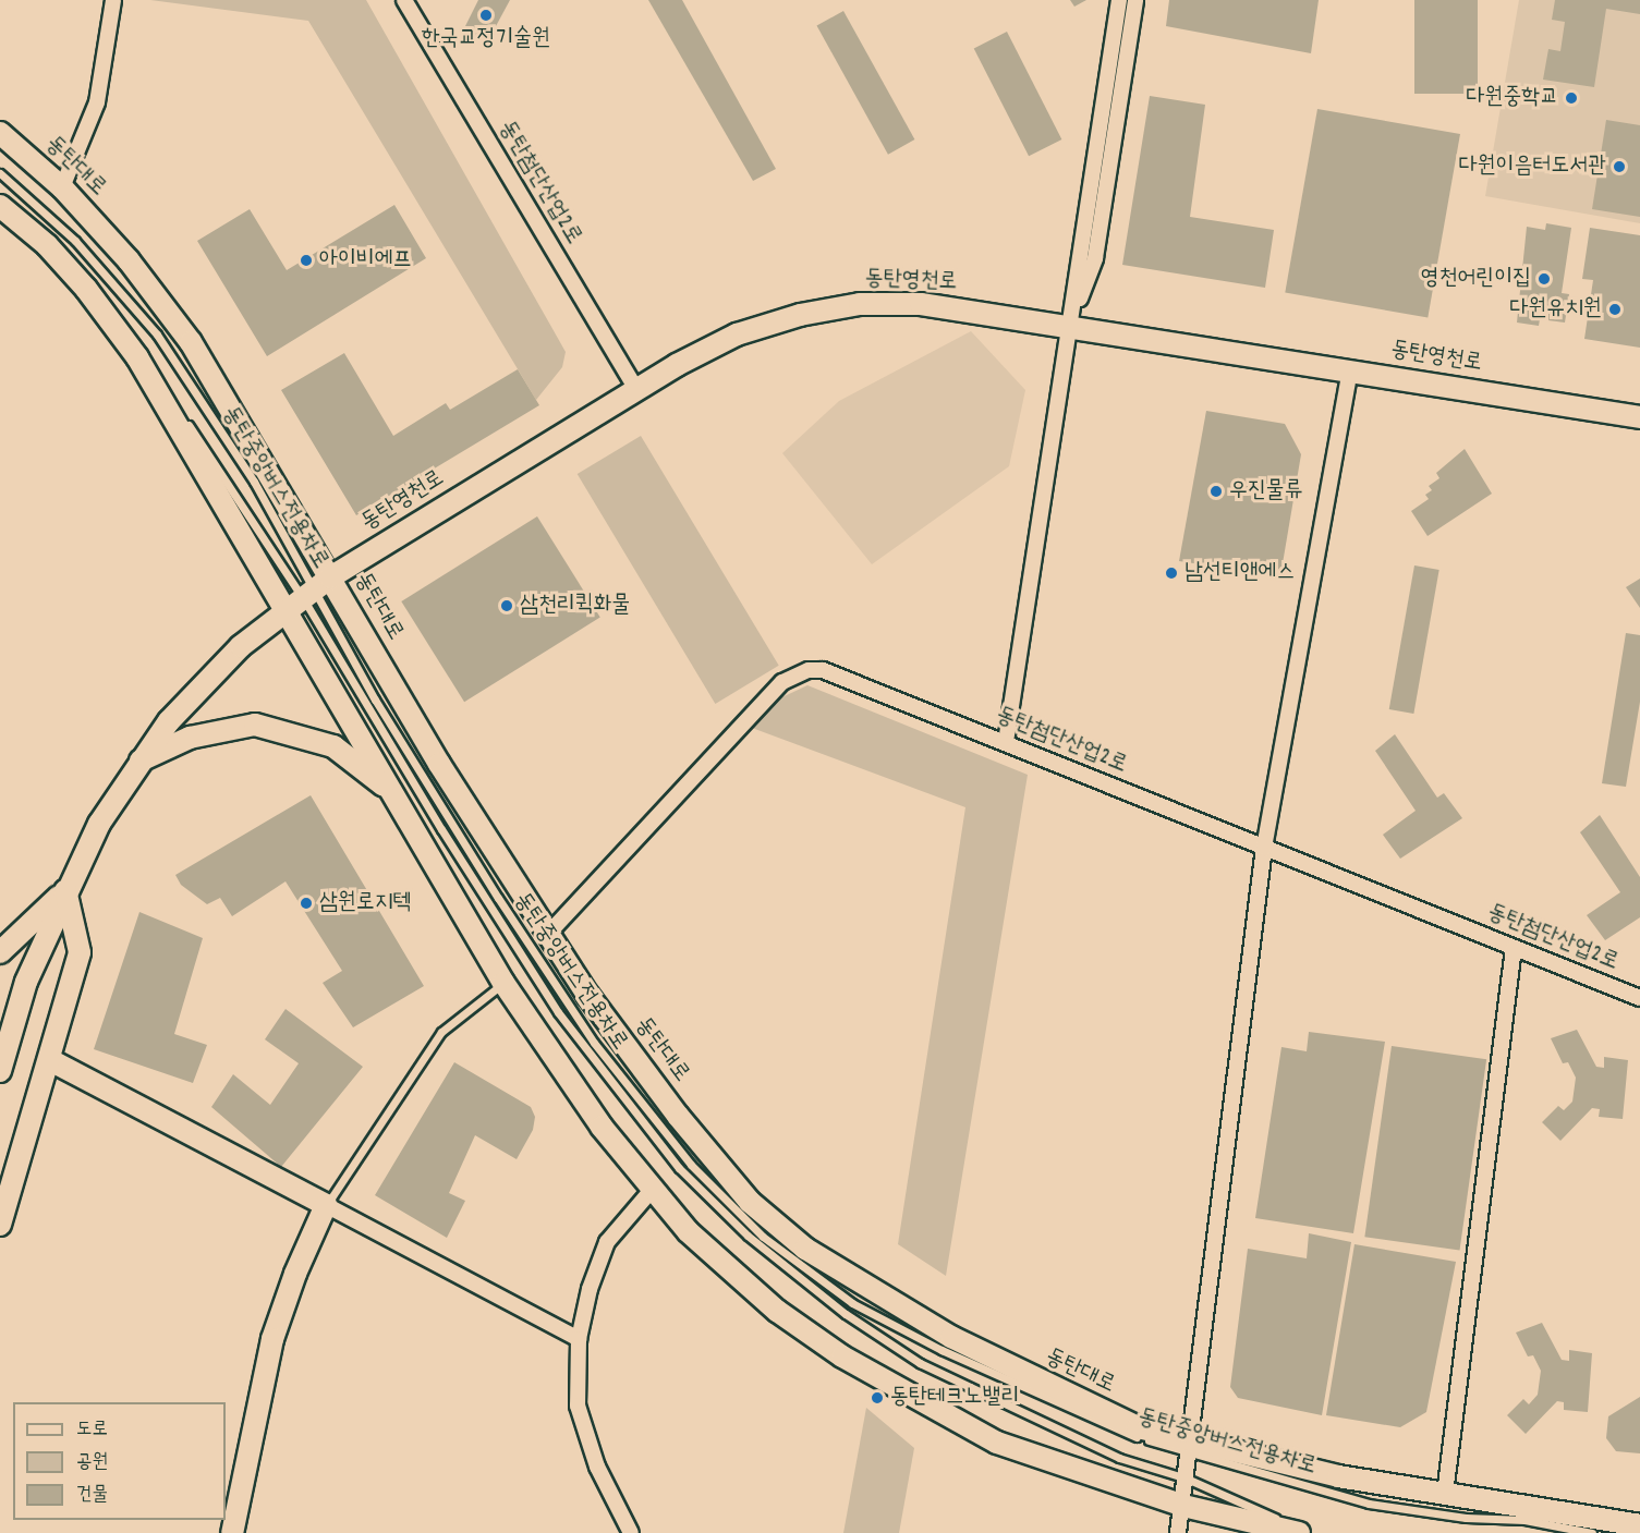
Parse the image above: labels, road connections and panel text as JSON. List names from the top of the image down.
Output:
{
  "streets": {
    "main road": ["동탄대로", "동탄영천로"],
    "street": ["동탄첨단산업2로"],
    "lane": ["동탄중앙버스전용차로"]
  },
  "crossings": [
    ["동탄대로", "동탄첨단산업2로"],
    ["동탄대로", "동탄영천로"],
    ["동탄대로", "동탄중앙버스전용차로"],
    ["동탄첨단산업2로", "동탄영천로"],
    ["동탄영천로", "동탄중앙버스전용차로"]
  ],
  "places": [
    "한국교정기술원",
    "다원중학교",
    "다원이음터도서관",
    "아이비에프",
    "영천어린이집",
    "다원유치원",
    "우진물류",
    "남선티앤에스",
    "삼천리퀵화물",
    "삼원로지텍",
    "동탄테크노밸리"
  ],
  "legend": ["도로", "공원", "건물"]
}
